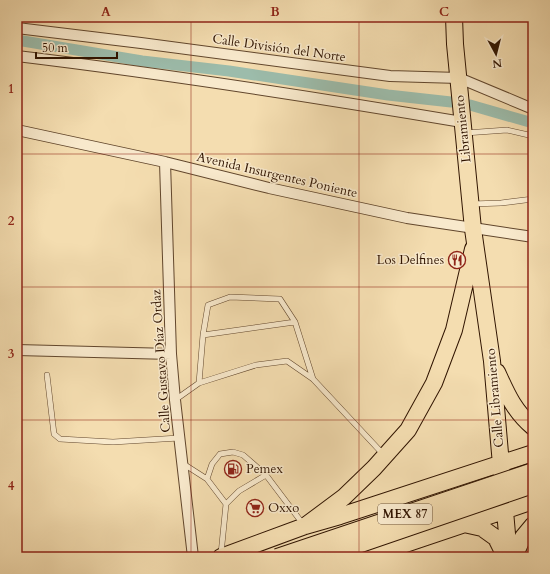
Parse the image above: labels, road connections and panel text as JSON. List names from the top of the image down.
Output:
{
  "streets": {
    "main road": ["Libramiento", "Calle Libramiento", "MEX 87"],
    "street": ["Calle División del Norte", "Avenida Insurgentes Poniente", "Calle Gustavo Díaz Ordaz"]
  },
  "crossings": [
    ["Calle División del Norte", "Libramiento"],
    ["Libramiento", "Avenida Insurgentes Poniente"],
    ["Libramiento", "Calle Libramiento"],
    ["Avenida Insurgentes Poniente", "Calle Gustavo Díaz Ordaz"],
    ["Avenida Insurgentes Poniente", "Calle Libramiento"]
  ],
  "places": {
    "restaurant": ["Los Delfines"],
    "fuel station": ["Pemex"],
    "supermarket": ["Oxxo"]
  },
  "scale_bar": "50 m",
  "north": "bottom",
  "grid": {
    "columns": ["A", "B", "C"],
    "rows": [
      "1",
      "2",
      "3",
      "4"
    ]
  }
}
